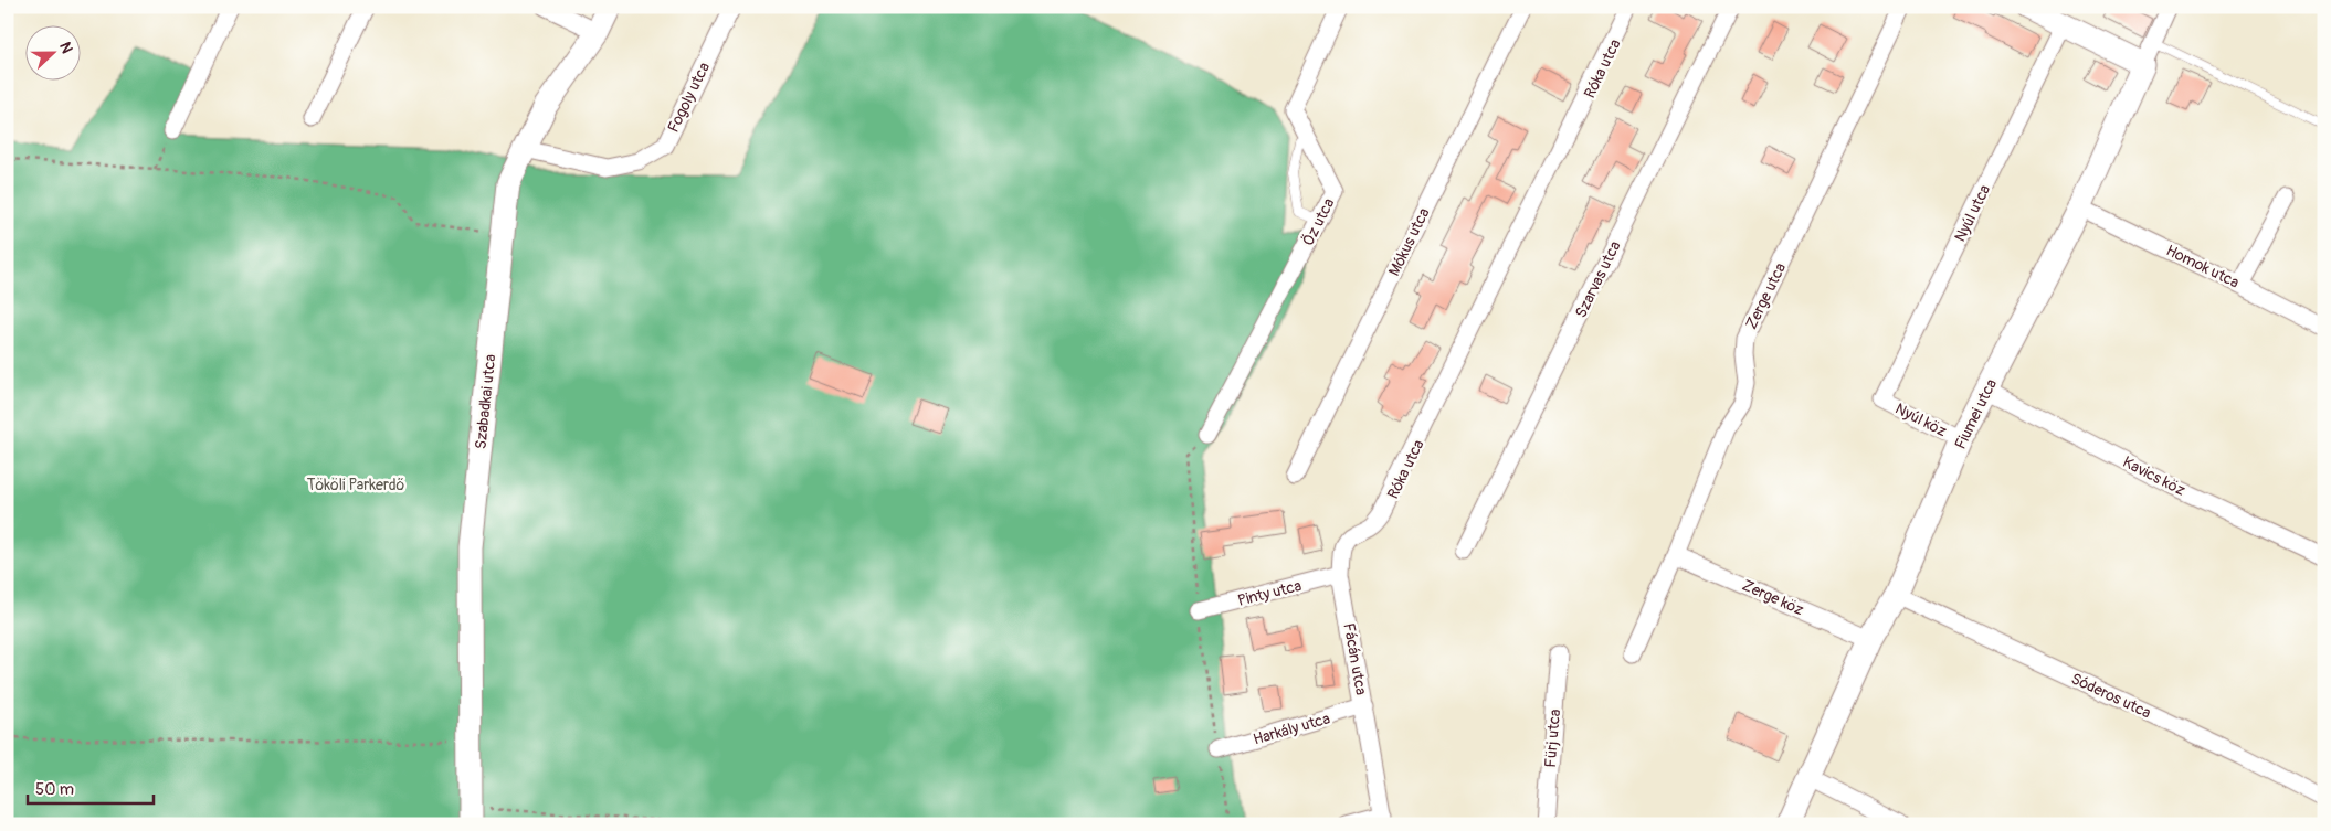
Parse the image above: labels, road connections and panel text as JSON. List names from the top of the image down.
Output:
{
  "streets": {
    "street": [
      "Róka utca",
      "Fogoly utca",
      "Nyúl utca",
      "Őz utca",
      "Mókus utca",
      "Homok utca",
      "Szarvas utca",
      "Zerge utca",
      "Szabadkai utca",
      "Fiumei utca",
      "Nyúl köz",
      "Kavics köz",
      "Pinty utca",
      "Zerge köz",
      "Fácán utca",
      "Sóderos utca",
      "Harkály utca",
      "Fürj utca"
    ]
  },
  "crossings": [
    ["Róka utca", "Fácán utca"],
    ["Fogoly utca", "Szabadkai utca"],
    ["Nyúl utca", "Nyúl köz"],
    ["Homok utca", "Fiumei utca"],
    ["Zerge utca", "Zerge köz"],
    ["Fiumei utca", "Nyúl köz"],
    ["Fiumei utca", "Kavics köz"],
    ["Fiumei utca", "Zerge köz"],
    ["Fiumei utca", "Sóderos utca"],
    ["Pinty utca", "Fácán utca"],
    ["Fácán utca", "Harkály utca"]
  ],
  "parks": ["Tököli Parkerdő"],
  "scale_bar": "50 m",
  "north": "right"
}
